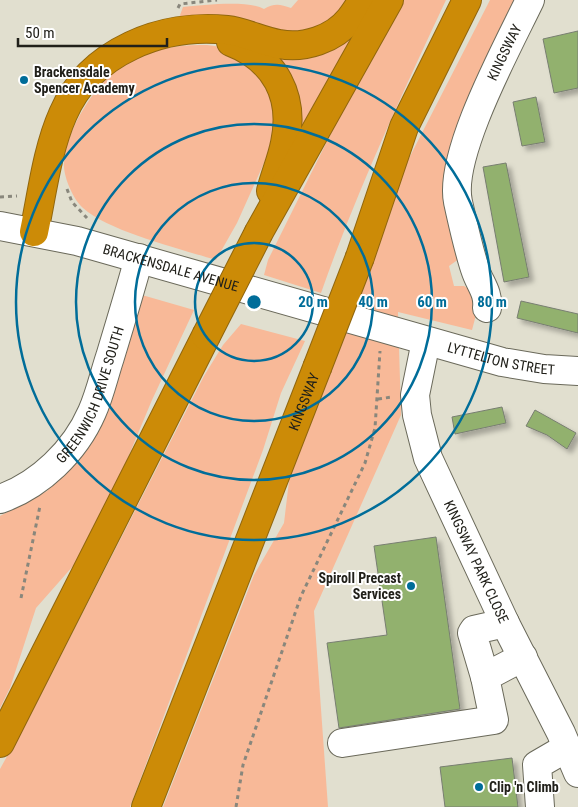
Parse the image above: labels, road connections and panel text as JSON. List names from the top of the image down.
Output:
{
  "streets": {
    "highway": ["KINGSWAY"],
    "street": [
      "BRACKENSDALE AVENUE",
      "LYTTELTON STREET",
      "GREENWICH DRIVE SOUTH",
      "KINGSWAY PARK CLOSE"
    ]
  },
  "crossings": [
    ["BRACKENSDALE AVENUE", "LYTTELTON STREET"],
    ["BRACKENSDALE AVENUE", "GREENWICH DRIVE SOUTH"],
    ["BRACKENSDALE AVENUE", "KINGSWAY PARK CLOSE"],
    ["LYTTELTON STREET", "KINGSWAY PARK CLOSE"]
  ],
  "places": ["Brackensdale Spencer Academy", "Spiroll Precast Services", "Clip 'n Climb"],
  "scale_bar": "50 m",
  "rings": [
    "20 m",
    "40 m",
    "60 m",
    "80 m"
  ]
}
